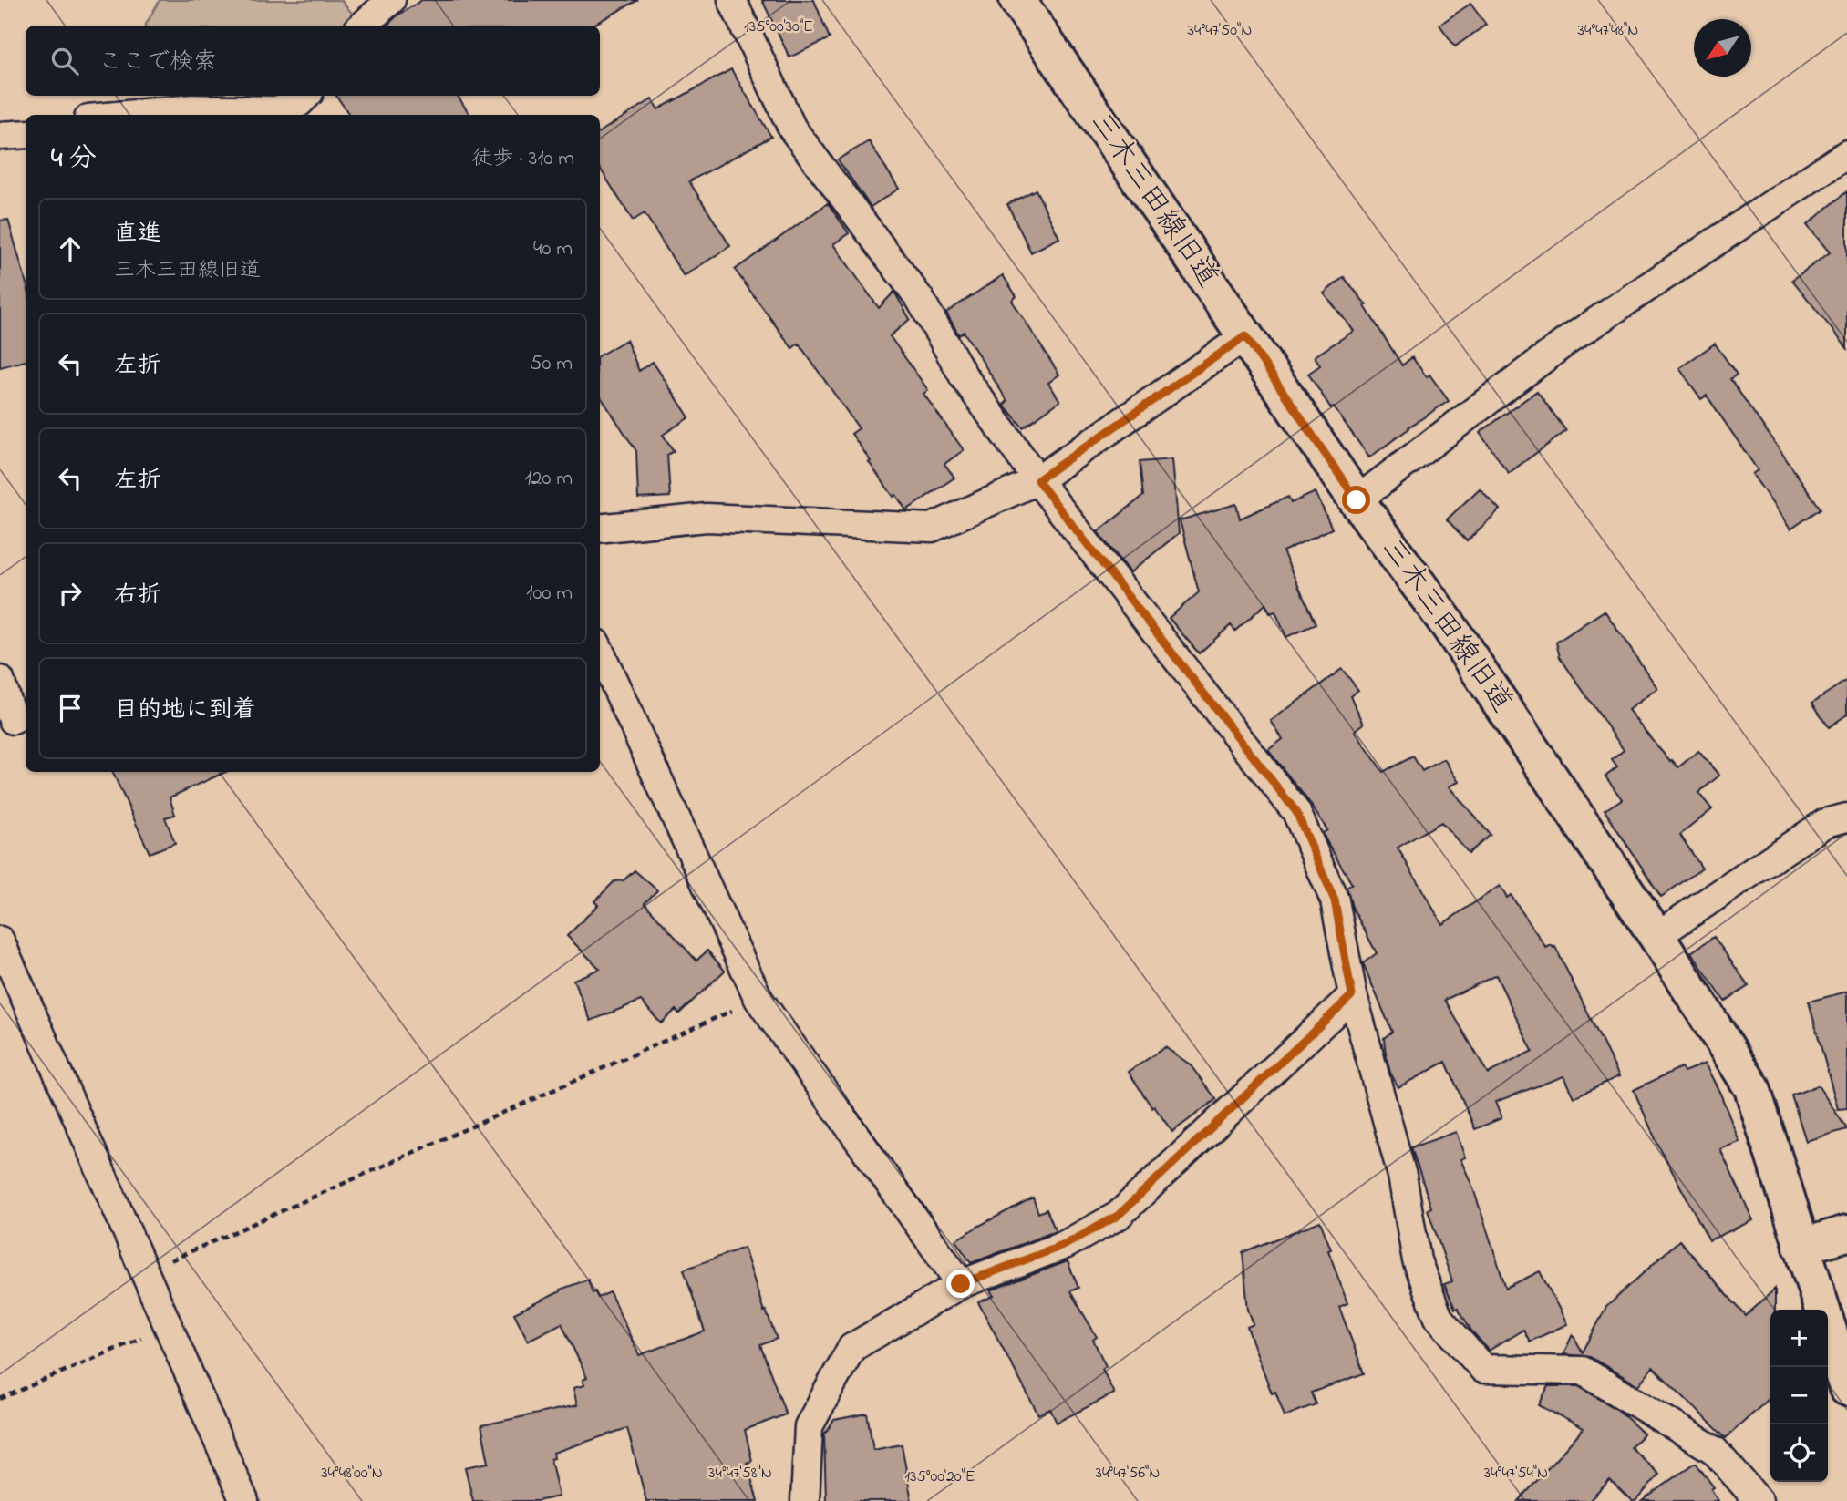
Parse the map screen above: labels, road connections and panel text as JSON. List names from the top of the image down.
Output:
{
  "streets": {
    "street": ["三木三田線旧道"]
  },
  "north": "bottom left",
  "page": {
    "search": "ここで検索",
    "heading": ["4 分", "徒歩 · 310 m"],
    "list": [
      ["直進", "三木三田線旧道", "40 m"],
      ["左折", "50 m"],
      ["左折", "120 m"],
      ["右折", "100 m"],
      "目的地に到着"
    ],
    "map_buttons": ["+", "−"]
  },
  "coordinates": [
    "135°00'30\"E",
    "34°47'50\"N",
    "34°47'48\"N",
    "34°48'00\"N",
    "34°47'58\"N",
    "34°47'56\"N",
    "34°47'54\"N",
    "135°00'20\"E"
  ]
}
